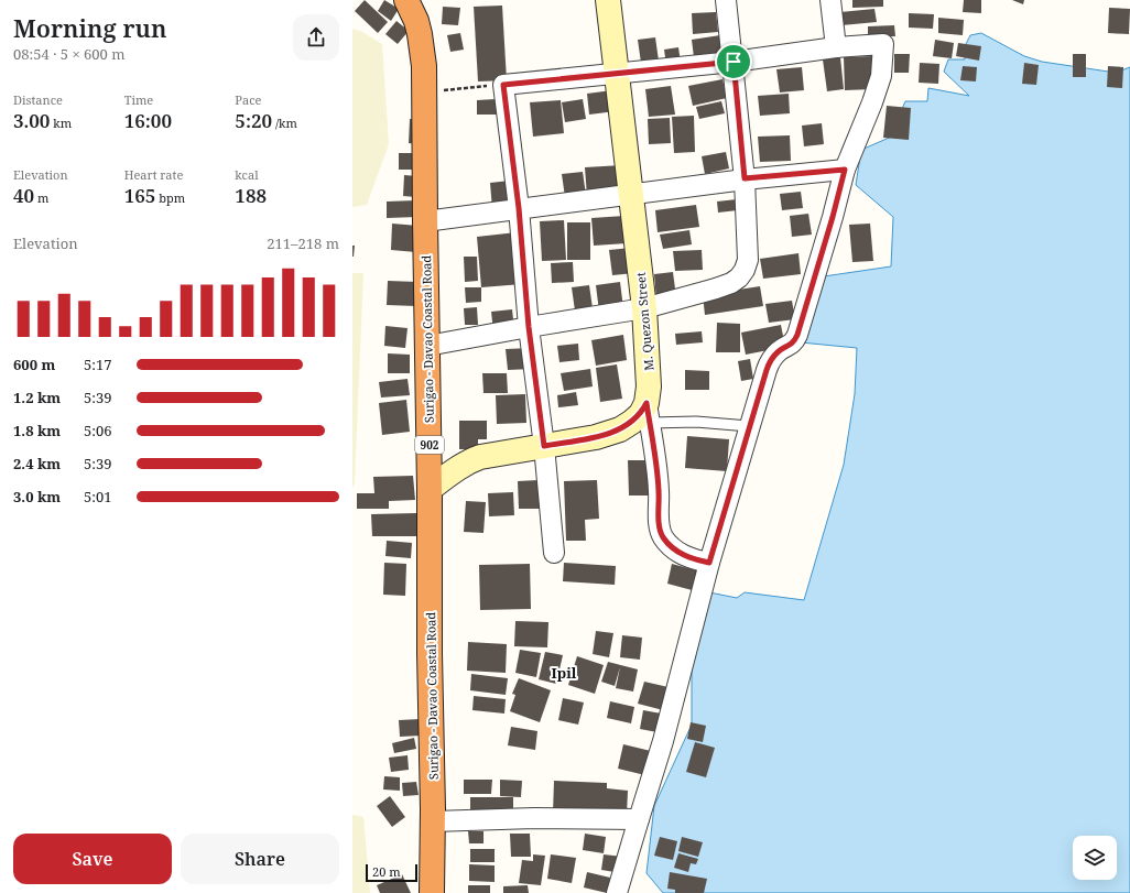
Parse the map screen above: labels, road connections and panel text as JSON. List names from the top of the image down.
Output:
{
  "streets": {
    "highway": ["Surigao - Davao Coastal Road", "902"],
    "street": ["M. Quezon Street"]
  },
  "districts": ["Ipil"],
  "scale_bar": "20 m",
  "page": {
    "heading": ["Morning run", "08:54 · 5 × 600 m"],
    "stats": [
      ["Distance", "3.00 km"],
      ["Time", "16:00"],
      ["Pace", "5:20 /km"],
      ["Elevation", "40 m"],
      ["Heart rate", "165 bpm"],
      ["kcal", "188"]
    ],
    "chart": ["Elevation", "211–218 m"],
    "list": [
      {
        "name": "600 m",
        "note": "5:17"
      },
      {
        "name": "1.2 km",
        "note": "5:39"
      },
      {
        "name": "1.8 km",
        "note": "5:06"
      },
      {
        "name": "2.4 km",
        "note": "5:39"
      },
      {
        "name": "3.0 km",
        "note": "5:01"
      }
    ],
    "buttons": ["Save", "Share"],
    "scale": "20 m"
  }
}
